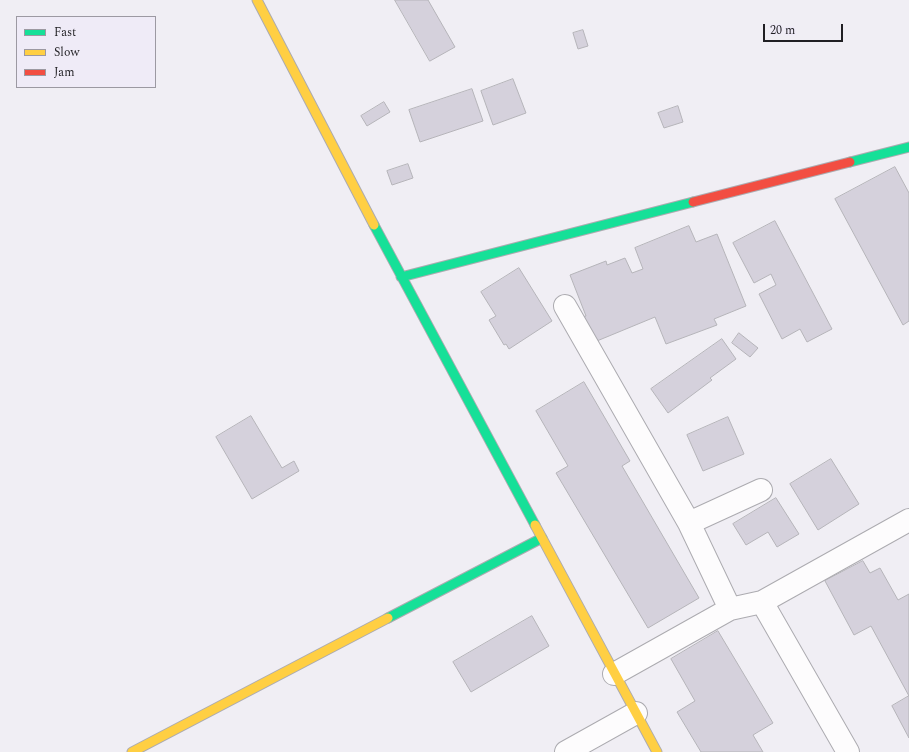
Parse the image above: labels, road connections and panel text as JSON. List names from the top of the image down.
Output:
{
  "legend": ["Fast", "Slow", "Jam"],
  "scale_bar": "20 m"
}
